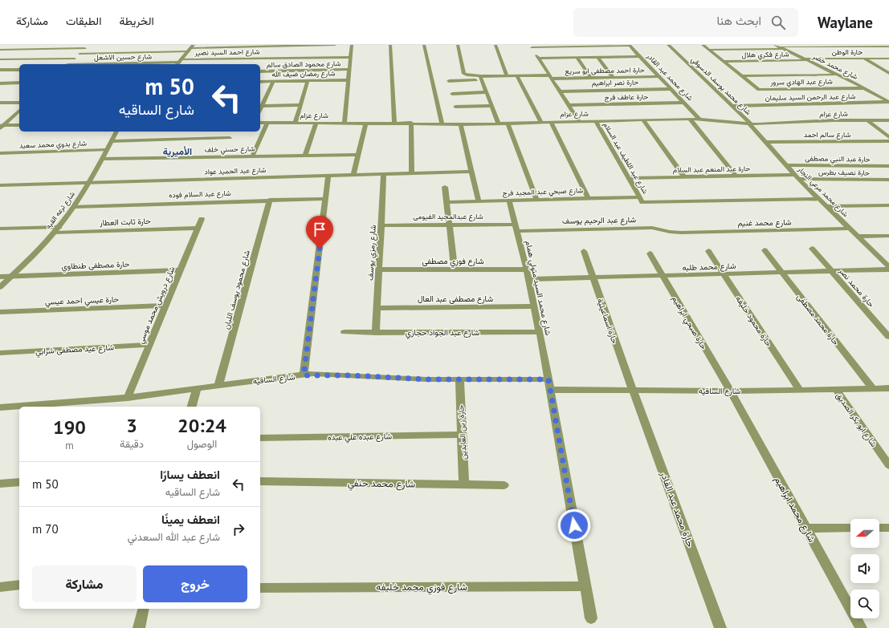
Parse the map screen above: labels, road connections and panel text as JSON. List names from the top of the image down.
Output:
{
  "streets": {
    "street": [
      "شارع احمد السيد نصير",
      "حارة الوطن",
      "شارع فكري هلال",
      "شارع حسين الاشعل",
      "شارع محمود الصادق سالم",
      "شارع محمد خضر",
      "حارة احمد مصطفى ابو سريع",
      "شارع رمضان ضيف الله",
      "شارع محمد عبد القادر",
      "شارع عبد الهادي سرور",
      "حارة نصر ابراهيم",
      "شارع محمد يوسف الدسوقي",
      "حارة عاطف فرج",
      "شارع عبد الرحمن السيد سليمان",
      "شارع عزام",
      "شارع سالم احمد",
      "شارع بدوي محمد سعيد",
      "شارع حسني خلف",
      "شارع عبد اللطيف عبد السلام",
      "حارة عبد النبي مصطفى",
      "حارة عبد المنعم عبد السلام",
      "شارع عبد الحميد عواد",
      "حارة نصيف بطرس",
      "شارع صبحي عبد المجيد فرج",
      "شارع محمد مرعي النجار",
      "شارع عبد السلام فوده",
      "شارع ترعه القبه",
      "شارع عبدالمجيد الفيومى",
      "شارع عبد الرحيم يوسف",
      "حارة ثابت العطار",
      "شارع محمد غنيم",
      "شارع رمزي يوسف",
      "شارع فوزي مصطفى",
      "حارة مصطفى طنطاوي",
      "شارع محمد طلبه",
      "حارة محمد نصر",
      "شارع محمد السيد متولي همام",
      "شارع محمود يوسف اللبان",
      "شارع مصطفى عبد العال",
      "حارة عيسي احمد عيسي",
      "شارع درويش محمد موسي",
      "حارة محمد مصطفى",
      "حارة اسماعيلية",
      "حارة محمود خليفه",
      "حارة صبحي ابراهيم",
      "شارع عبد الجواد حجازي",
      "شارع عيد مصطفى شرابي",
      "شارع الساقيه",
      "شارع ابو بكر الصديق",
      "حارة زين العابدين",
      "شارع عبده علي عبده",
      "شارع محمد حنفي",
      "حارة محمد عبد القادر",
      "شارع محمد ابراهيم",
      "شارع فوزي محمد خليفه"
    ]
  },
  "crossings": [
    ["شارع احمد السيد نصير", "شارع حسين الاشعل"],
    ["حارة الوطن", "شارع فكري هلال"],
    ["حارة الوطن", "شارع محمد خضر"],
    ["شارع فكري هلال", "شارع محمد خضر"],
    ["شارع محمد خضر", "شارع عبد الهادي سرور"],
    ["شارع محمد خضر", "شارع عبد الرحمن السيد سليمان"],
    ["حارة احمد مصطفى ابو سريع", "شارع محمد عبد القادر"],
    ["شارع محمد عبد القادر", "حارة نصر ابراهيم"],
    ["شارع محمد عبد القادر", "حارة عاطف فرج"],
    ["شارع محمد عبد القادر", "شارع عزام"],
    ["شارع محمد يوسف الدسوقي", "شارع عبد الرحمن السيد سليمان"],
    ["شارع محمد يوسف الدسوقي", "شارع عزام"],
    ["شارع محمد يوسف الدسوقي", "شارع محمد مرعي النجار"],
    ["شارع عزام", "شارع عبد اللطيف عبد السلام"],
    ["شارع عزام", "شارع محمد مرعي النجار"],
    ["شارع سالم احمد", "شارع محمد مرعي النجار"],
    ["شارع بدوي محمد سعيد", "شارع ترعه القبه"],
    ["شارع حسني خلف", "شارع ترعه القبه"],
    ["شارع عبد اللطيف عبد السلام", "حارة عبد المنعم عبد السلام"],
    ["شارع عبد اللطيف عبد السلام", "شارع صبحي عبد المجيد فرج"],
    ["حارة عبد النبي مصطفى", "شارع محمد مرعي النجار"],
    ["حارة عبد المنعم عبد السلام", "حارة نصيف بطرس"],
    ["حارة عبد المنعم عبد السلام", "شارع محمد مرعي النجار"],
    ["شارع عبد الحميد عواد", "شارع ترعه القبه"],
    ["شارع عبد الحميد عواد", "شارع رمزي يوسف"],
    ["حارة نصيف بطرس", "شارع محمد مرعي النجار"],
    ["شارع صبحي عبد المجيد فرج", "شارع محمد مرعي النجار"],
    ["شارع صبحي عبد المجيد فرج", "شارع محمد السيد متولي همام"],
    ["شارع محمد مرعي النجار", "شارع محمد غنيم"],
    ["شارع محمد مرعي النجار", "شارع محمد طلبه"],
    ["شارع عبد السلام فوده", "شارع ترعه القبه"],
    ["شارع عبد السلام فوده", "شارع محمود يوسف اللبان"],
    ["شارع ترعه القبه", "حارة ثابت العطار"],
    ["شارع ترعه القبه", "حارة مصطفى طنطاوي"],
    ["شارع عبدالمجيد الفيومى", "شارع عبد الرحيم يوسف"],
    ["شارع عبدالمجيد الفيومى", "شارع رمزي يوسف"],
    ["شارع عبدالمجيد الفيومى", "شارع محمد السيد متولي همام"],
    ["شارع عبد الرحيم يوسف", "شارع محمد غنيم"],
    ["شارع عبد الرحيم يوسف", "شارع محمد السيد متولي همام"],
    ["حارة ثابت العطار", "شارع درويش محمد موسي"],
    ["شارع رمزي يوسف", "شارع فوزي مصطفى"],
    ["شارع رمزي يوسف", "شارع مصطفى عبد العال"],
    ["شارع رمزي يوسف", "شارع عبد الجواد حجازي"],
    ["شارع فوزي مصطفى", "شارع محمد السيد متولي همام"],
    ["حارة مصطفى طنطاوي", "شارع درويش محمد موسي"],
    ["شارع محمد طلبه", "حارة محمد نصر"],
    ["شارع محمد طلبه", "شارع محمد السيد متولي همام"],
    ["شارع محمد طلبه", "حارة محمد مصطفى"],
    ["شارع محمد طلبه", "حارة اسماعيلية"],
    ["شارع محمد طلبه", "حارة محمود خليفه"],
    ["شارع محمد طلبه", "حارة صبحي ابراهيم"],
    ["شارع محمد السيد متولي همام", "شارع مصطفى عبد العال"],
    ["شارع محمد السيد متولي همام", "شارع عبد الجواد حجازي"],
    ["شارع محمد السيد متولي همام", "شارع الساقيه"],
    ["شارع محمد السيد متولي همام", "شارع فوزي محمد خليفه"],
    ["شارع محمود يوسف اللبان", "شارع الساقيه"],
    ["حارة عيسي احمد عيسي", "شارع درويش محمد موسي"],
    ["شارع درويش محمد موسي", "شارع عيد مصطفى شرابي"],
    ["شارع درويش محمد موسي", "شارع الساقيه"],
    ["حارة محمد مصطفى", "شارع الساقيه"],
    ["حارة اسماعيلية", "شارع الساقيه"],
    ["حارة اسماعيلية", "حارة محمد عبد القادر"],
    ["حارة محمود خليفه", "شارع الساقيه"],
    ["حارة صبحي ابراهيم", "شارع الساقيه"],
    ["حارة صبحي ابراهيم", "شارع محمد ابراهيم"],
    ["شارع الساقيه", "شارع ابو بكر الصديق"],
    ["شارع الساقيه", "حارة زين العابدين"],
    ["شارع الساقيه", "حارة محمد عبد القادر"],
    ["شارع الساقيه", "شارع محمد ابراهيم"],
    ["حارة زين العابدين", "شارع عبده علي عبده"],
    ["حارة زين العابدين", "شارع محمد حنفي"]
  ],
  "districts": ["الأميرية"],
  "north": "left",
  "page": {
    "header": "Waylane",
    "search": "ابحث هنا",
    "nav": ["الخريطة", "الطبقات", "مشاركة"],
    "turn": ["50 m", "شارع الساقيه"],
    "eta": [
      "20:24",
      "الوصول",
      "3",
      "دقيقة",
      "190",
      "m"
    ],
    "list": [
      {
        "name": "انعطف يسارًا",
        "note": "شارع الساقيه",
        "value": "50 m"
      },
      {
        "name": "انعطف يمينًا",
        "note": "شارع عبد الله السعدني",
        "value": "70 m"
      }
    ],
    "buttons": ["خروج", "مشاركة"]
  }
}
